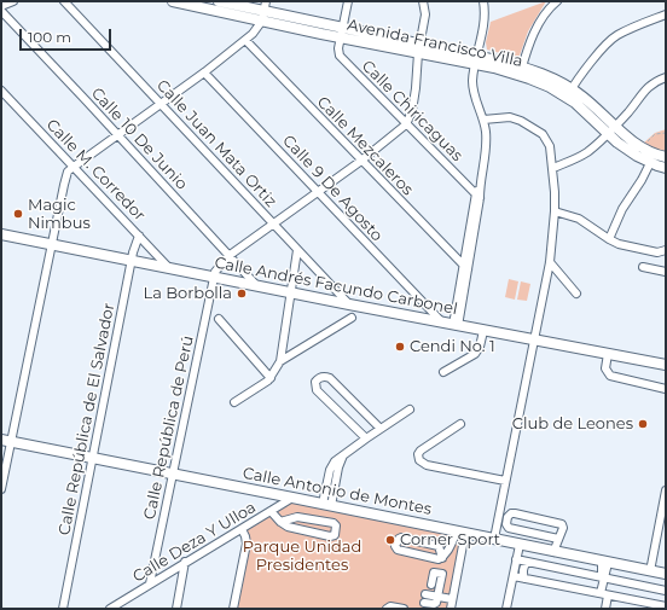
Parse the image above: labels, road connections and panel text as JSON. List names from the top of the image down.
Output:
{
  "streets": {
    "main road": ["Avenida Francisco Villa", "Calle Andrés Facundo Carbonel", "Calle Antonio de Montes"],
    "street": [
      "Calle Chiricaguas",
      "Calle 10 De Junio",
      "Calle Juan Mata Ortiz",
      "Calle Mezcaleros",
      "Calle M. Corredor",
      "Calle 9 De Agosto",
      "Calle República de El Salvador",
      "Calle República de Perú",
      "Calle Deza Y Ulloa"
    ]
  },
  "crossings": [
    ["Avenida Francisco Villa", "Calle Chiricaguas"],
    ["Calle 10 De Junio", "Calle Andrés Facundo Carbonel"],
    ["Calle Juan Mata Ortiz", "Calle Andrés Facundo Carbonel"],
    ["Calle M. Corredor", "Calle Andrés Facundo Carbonel"],
    ["Calle M. Corredor", "Calle República de El Salvador"],
    ["Calle 9 De Agosto", "Calle Andrés Facundo Carbonel"],
    ["Calle Andrés Facundo Carbonel", "Calle República de El Salvador"],
    ["Calle Andrés Facundo Carbonel", "Calle República de Perú"],
    ["Calle República de El Salvador", "Calle Antonio de Montes"],
    ["Calle República de Perú", "Calle Antonio de Montes"],
    ["Calle República de Perú", "Calle Deza Y Ulloa"],
    ["Calle Antonio de Montes", "Calle Deza Y Ulloa"]
  ],
  "parks": ["Parque Unidad Presidentes"],
  "places": [
    "Magic Nimbus",
    "La Borbolla",
    "Cendi No. 1",
    "Club de Leones",
    "Corner Sport"
  ],
  "scale_bar": "100 m"
}
